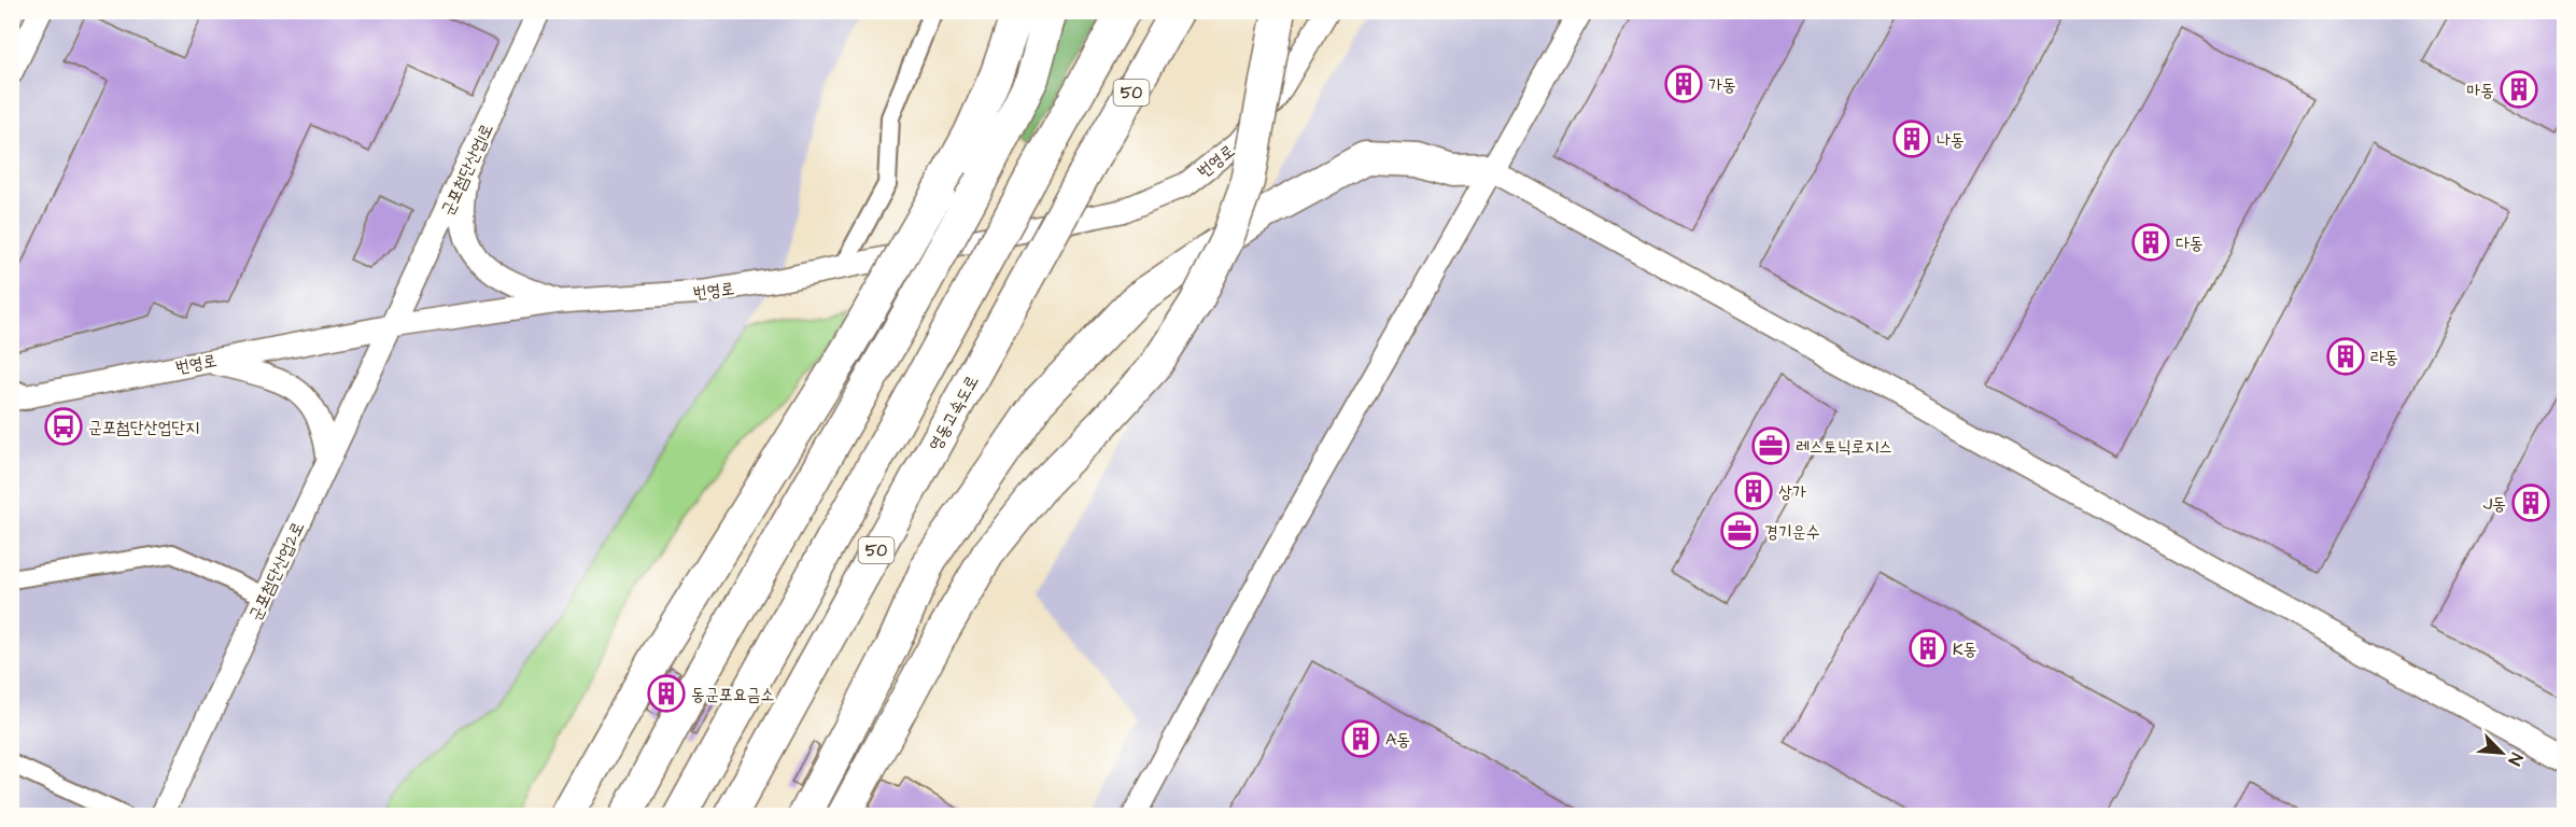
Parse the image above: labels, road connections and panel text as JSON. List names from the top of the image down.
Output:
{
  "streets": {
    "highway": ["50", "영동고속도로"],
    "street": ["번영로", "군포첨단산업1로", "군포첨단산업2로"]
  },
  "crossings": [
    ["번영로", "군포첨단산업1로"],
    ["번영로", "군포첨단산업2로"],
    ["군포첨단산업1로", "군포첨단산업2로"]
  ],
  "places": {
    "building": [
      "가동",
      "마동",
      "나동",
      "다동",
      "라동",
      "상가",
      "J동",
      "K동",
      "동군포요금소",
      "A동"
    ],
    "bus stop": ["군포첨단산업단지"],
    "office": ["레스토닉로지스", "경기운수"]
  },
  "north": "bottom right"
}
